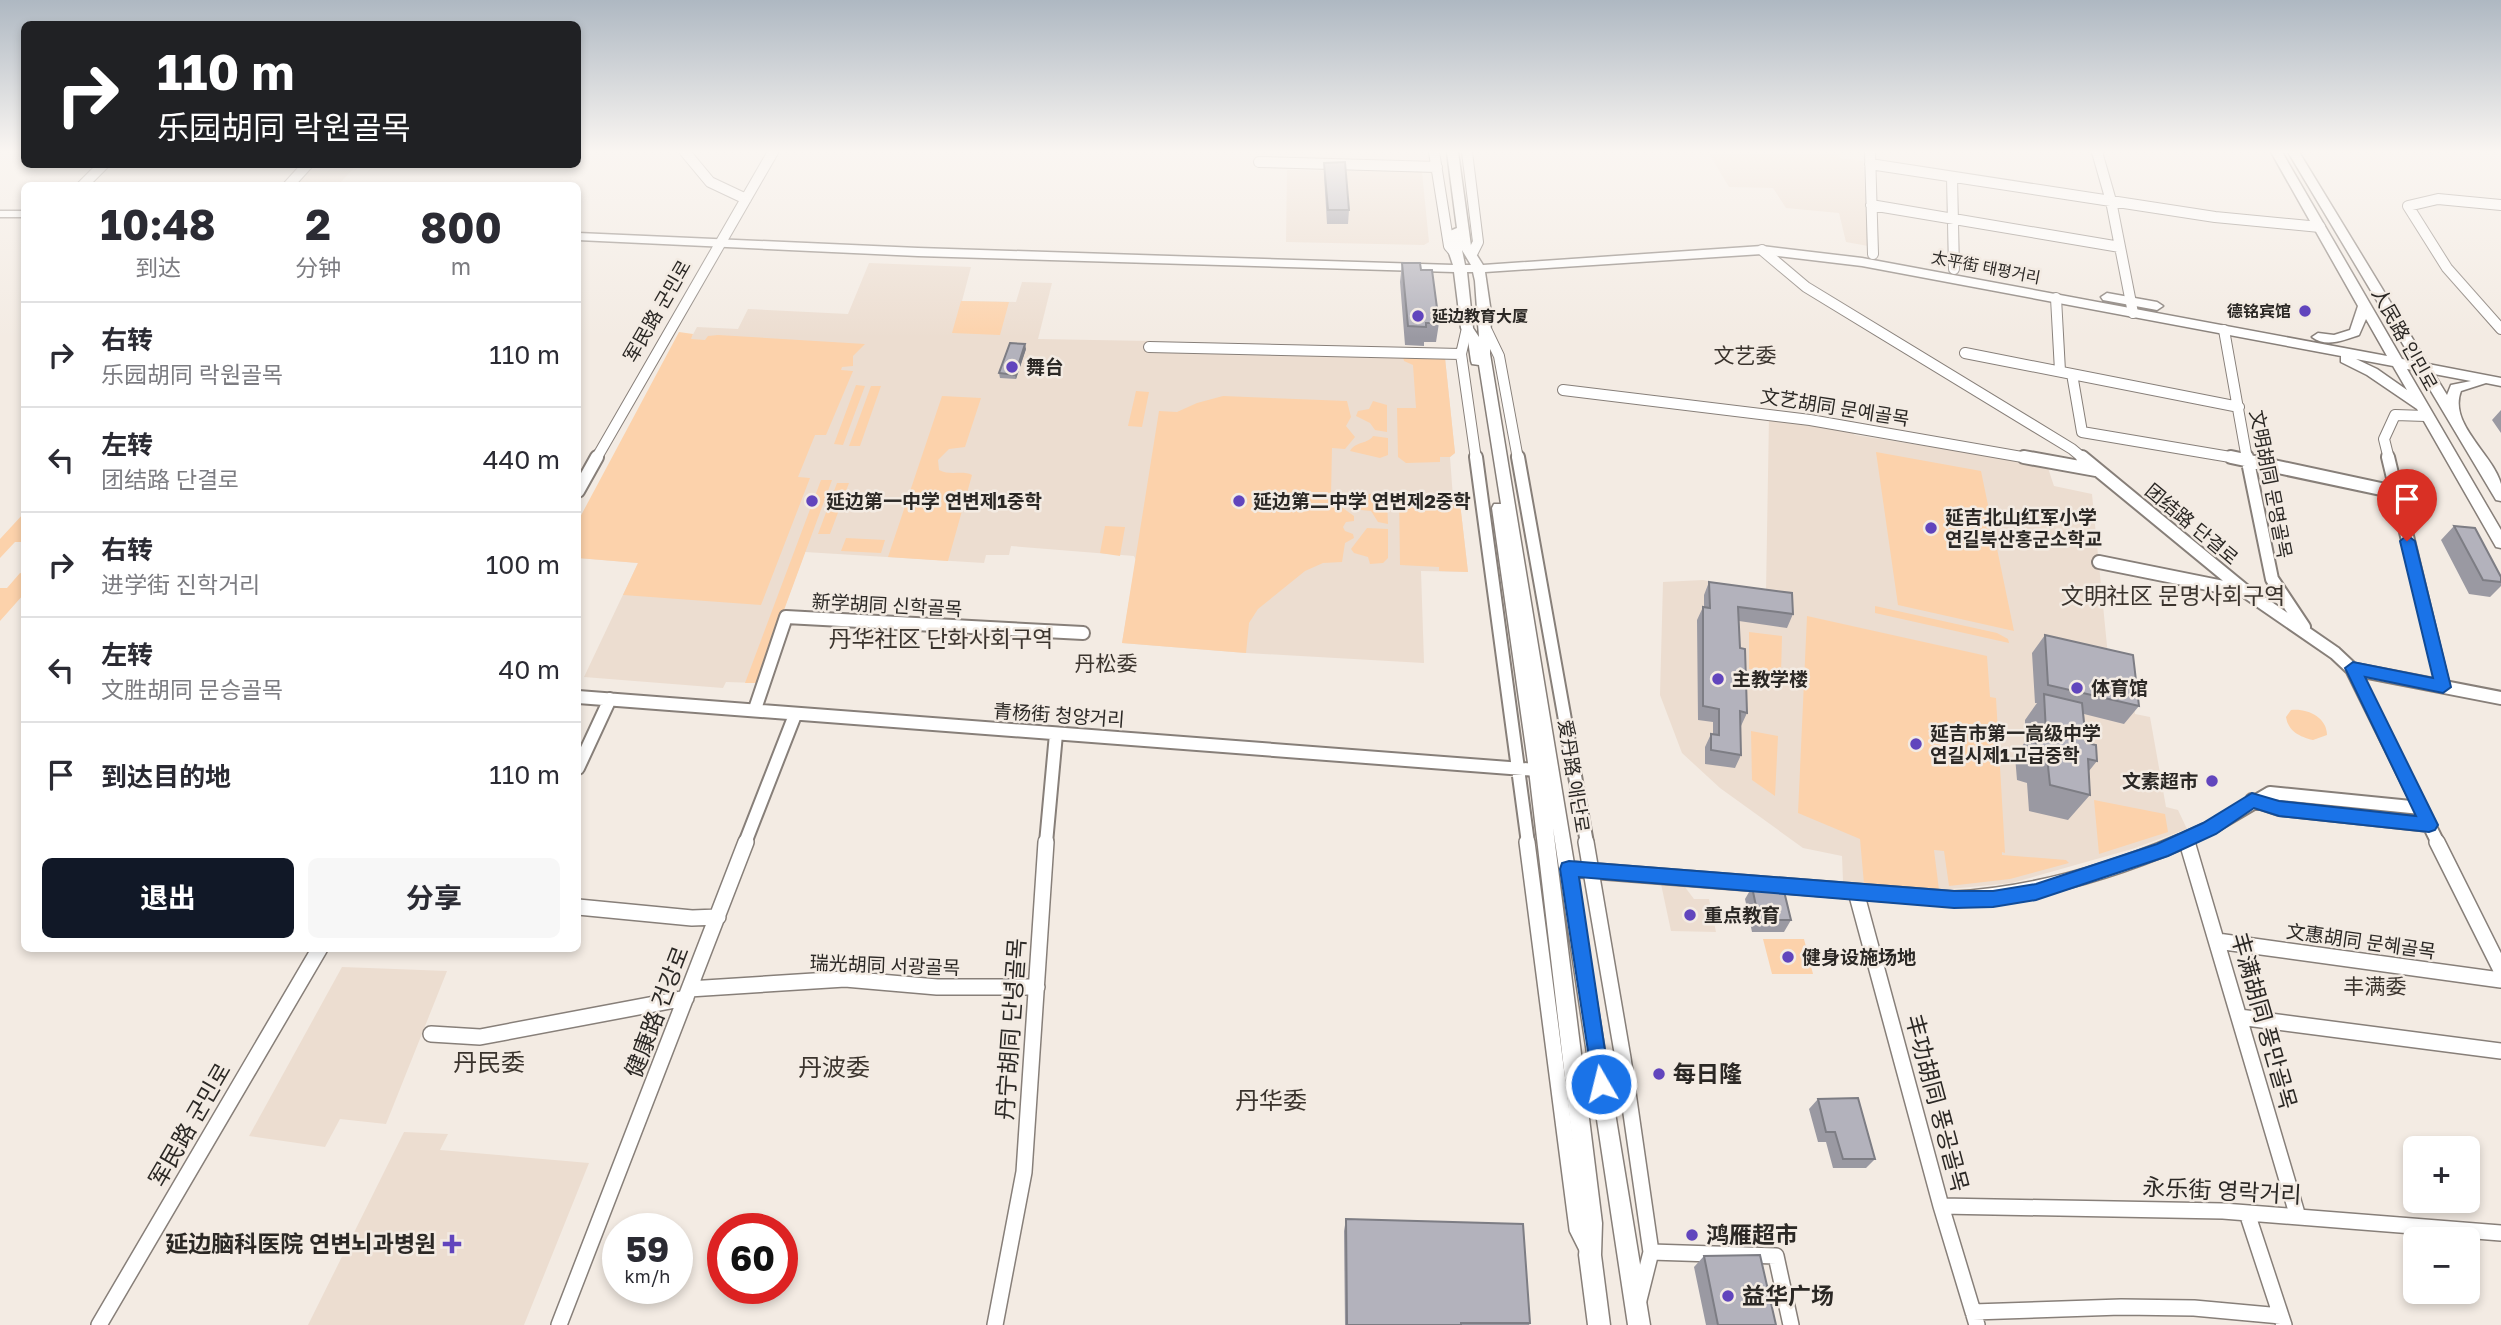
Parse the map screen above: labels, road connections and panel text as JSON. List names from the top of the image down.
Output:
{
  "streets": {
    "main road": ["太平街 태평거리", "人民路 인민로", "爱丹路 애단로"],
    "street": [
      "军民路 군민로",
      "文艺胡同 문예골목",
      "文明胡同 문명골목",
      "团结路 단결로",
      "新学胡同 신학골목",
      "青杨街 청양거리",
      "文惠胡同 문혜골목",
      "瑞光胡同 서광골목",
      "健康路 건강로",
      "丰满胡同 풍만골목",
      "丹宁胡同 단녕골목",
      "丰功胡同 풍공골목",
      "永乐街 영락거리"
    ]
  },
  "crossings": [
    ["太平街 태평거리", "军民路 군민로"],
    ["太平街 태평거리", "人民路 인민로"],
    ["太平街 태평거리", "文明胡同 문명골목"],
    ["太平街 태평거리", "团结路 단결로"],
    ["太平街 태평거리", "爱丹路 애단로"],
    ["文艺胡同 문예골목", "团结路 단결로"],
    ["文明胡同 문명골목", "团结路 단결로"],
    ["新学胡同 신학골목", "青杨街 청양거리"],
    ["青杨街 청양거리", "爱丹路 애단로"],
    ["青杨街 청양거리", "健康路 건강로"],
    ["青杨街 청양거리", "丹宁胡同 단녕골목"],
    ["文惠胡同 문혜골목", "丰满胡同 풍만골목"],
    ["瑞光胡同 서광골목", "健康路 건강로"],
    ["瑞光胡同 서광골목", "丹宁胡同 단녕골목"],
    ["丰满胡同 풍만골목", "永乐街 영락거리"],
    ["丰功胡同 풍공골목", "永乐街 영락거리"]
  ],
  "districts": [
    "文艺委",
    "文明社区 문명사회구역",
    "丹华社区 단화사회구역",
    "丹松委",
    "丰满委",
    "丹民委",
    "丹波委",
    "丹华委"
  ],
  "places": {
    "other": [
      "德铭宾馆",
      "延边教育大厦",
      "舞台",
      "延边第一中学 연변제1중학",
      "延边第二中学 연변제2중학",
      "延吉北山红军小学 연길북산홍군소학교",
      "主教学楼",
      "体育馆",
      "延吉市第一高级中学 연길시제1고급중학",
      "文素超市",
      "重点教育",
      "健身设施场地",
      "每日隆",
      "鸿雁超市",
      "益华广场"
    ],
    "health": ["延边脑科医院 연변뇌과병원"]
  },
  "page": {
    "turn": ["110 m", "乐园胡同 락원골목"],
    "eta": [
      "10:48",
      "到达",
      "2",
      "分钟",
      "800",
      "m"
    ],
    "list": [
      {
        "name": "右转",
        "note": "乐园胡同 락원골목",
        "value": "110 m"
      },
      {
        "name": "左转",
        "note": "团结路 단결로",
        "value": "440 m"
      },
      {
        "name": "右转",
        "note": "进学街 진학거리",
        "value": "100 m"
      },
      {
        "name": "左转",
        "note": "文胜胡同 문승골목",
        "value": "40 m"
      },
      {
        "name": "到达目的地",
        "value": "110 m"
      }
    ],
    "buttons": ["退出", "分享"],
    "map_buttons": ["+", "−"],
    "speed": "59 km/h",
    "limit": "60"
  }
}
